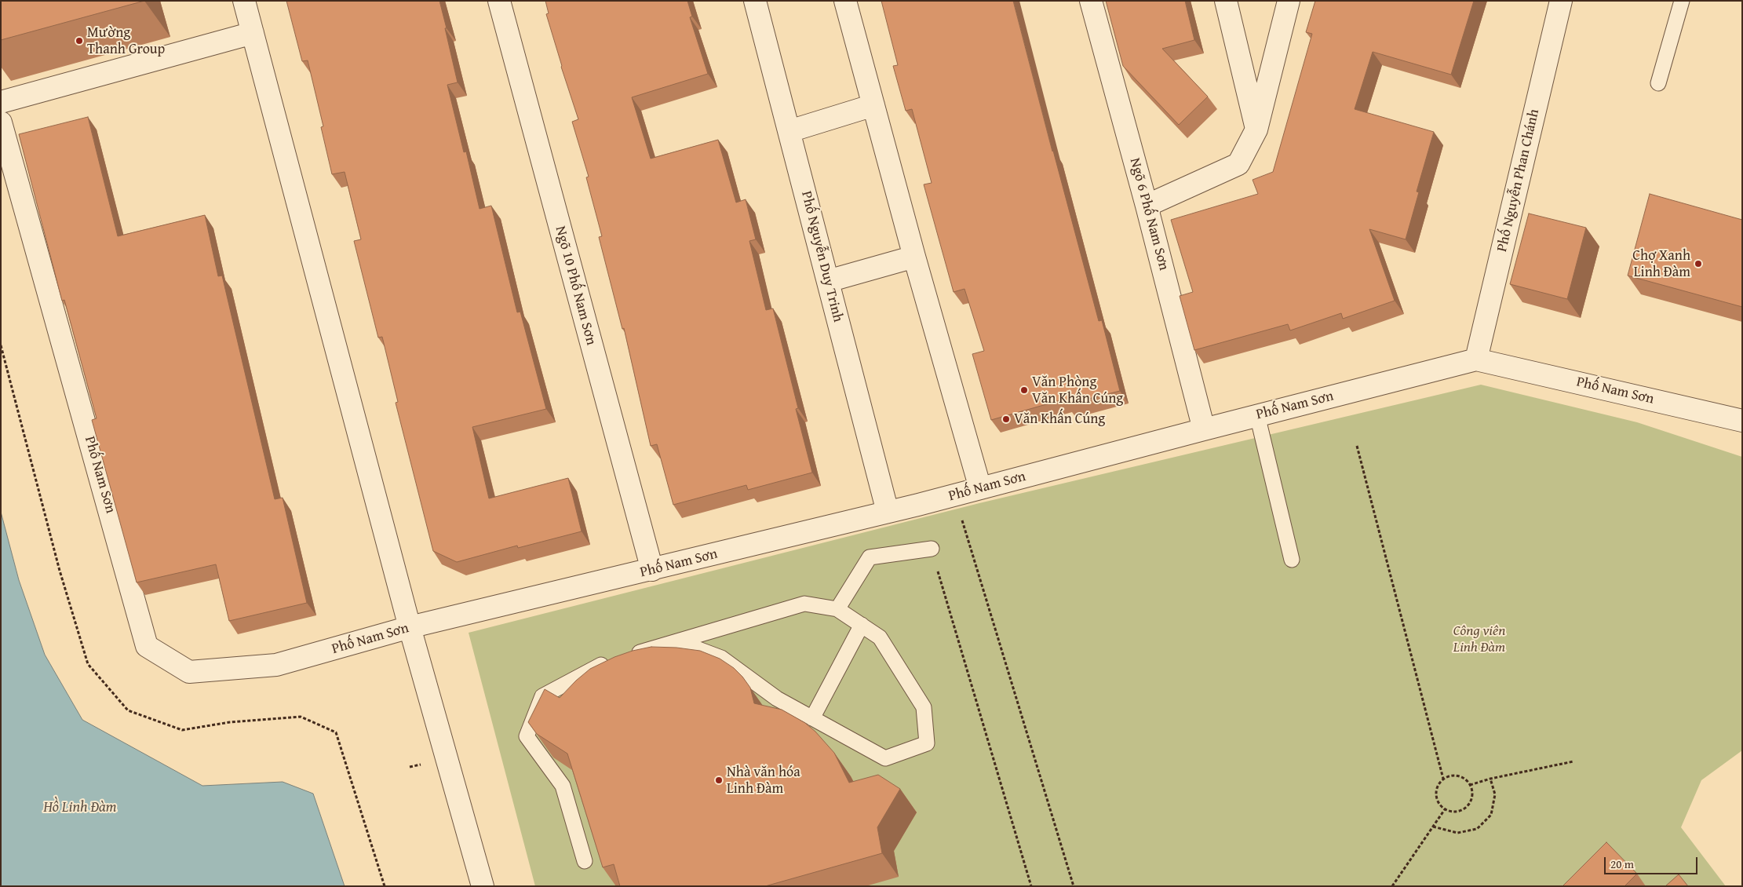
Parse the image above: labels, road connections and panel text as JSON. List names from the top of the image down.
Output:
{
  "streets": {
    "street": [
      "Phố Nguyễn Phan Chánh",
      "Ngõ 6 Phố Nam Sơn",
      "Phố Nguyễn Duy Trinh",
      "Ngõ 10 Phố Nam Sơn",
      "Phố Nam Sơn"
    ]
  },
  "crossings": [
    ["Phố Nguyễn Phan Chánh", "Phố Nam Sơn"],
    ["Ngõ 6 Phố Nam Sơn", "Phố Nam Sơn"],
    ["Phố Nguyễn Duy Trinh", "Phố Nam Sơn"],
    ["Ngõ 10 Phố Nam Sơn", "Phố Nam Sơn"]
  ],
  "water": ["Hồ Linh Đàm"],
  "parks": ["Công viên Linh Đàm"],
  "places": [
    "Mường Thanh Group",
    "Chợ Xanh Linh Đàm",
    "Văn Phòng Văn Khấn Cúng",
    "Văn Khấn Cúng",
    "Nhà văn hóa Linh Đàm"
  ],
  "scale_bar": "20 m"
}
